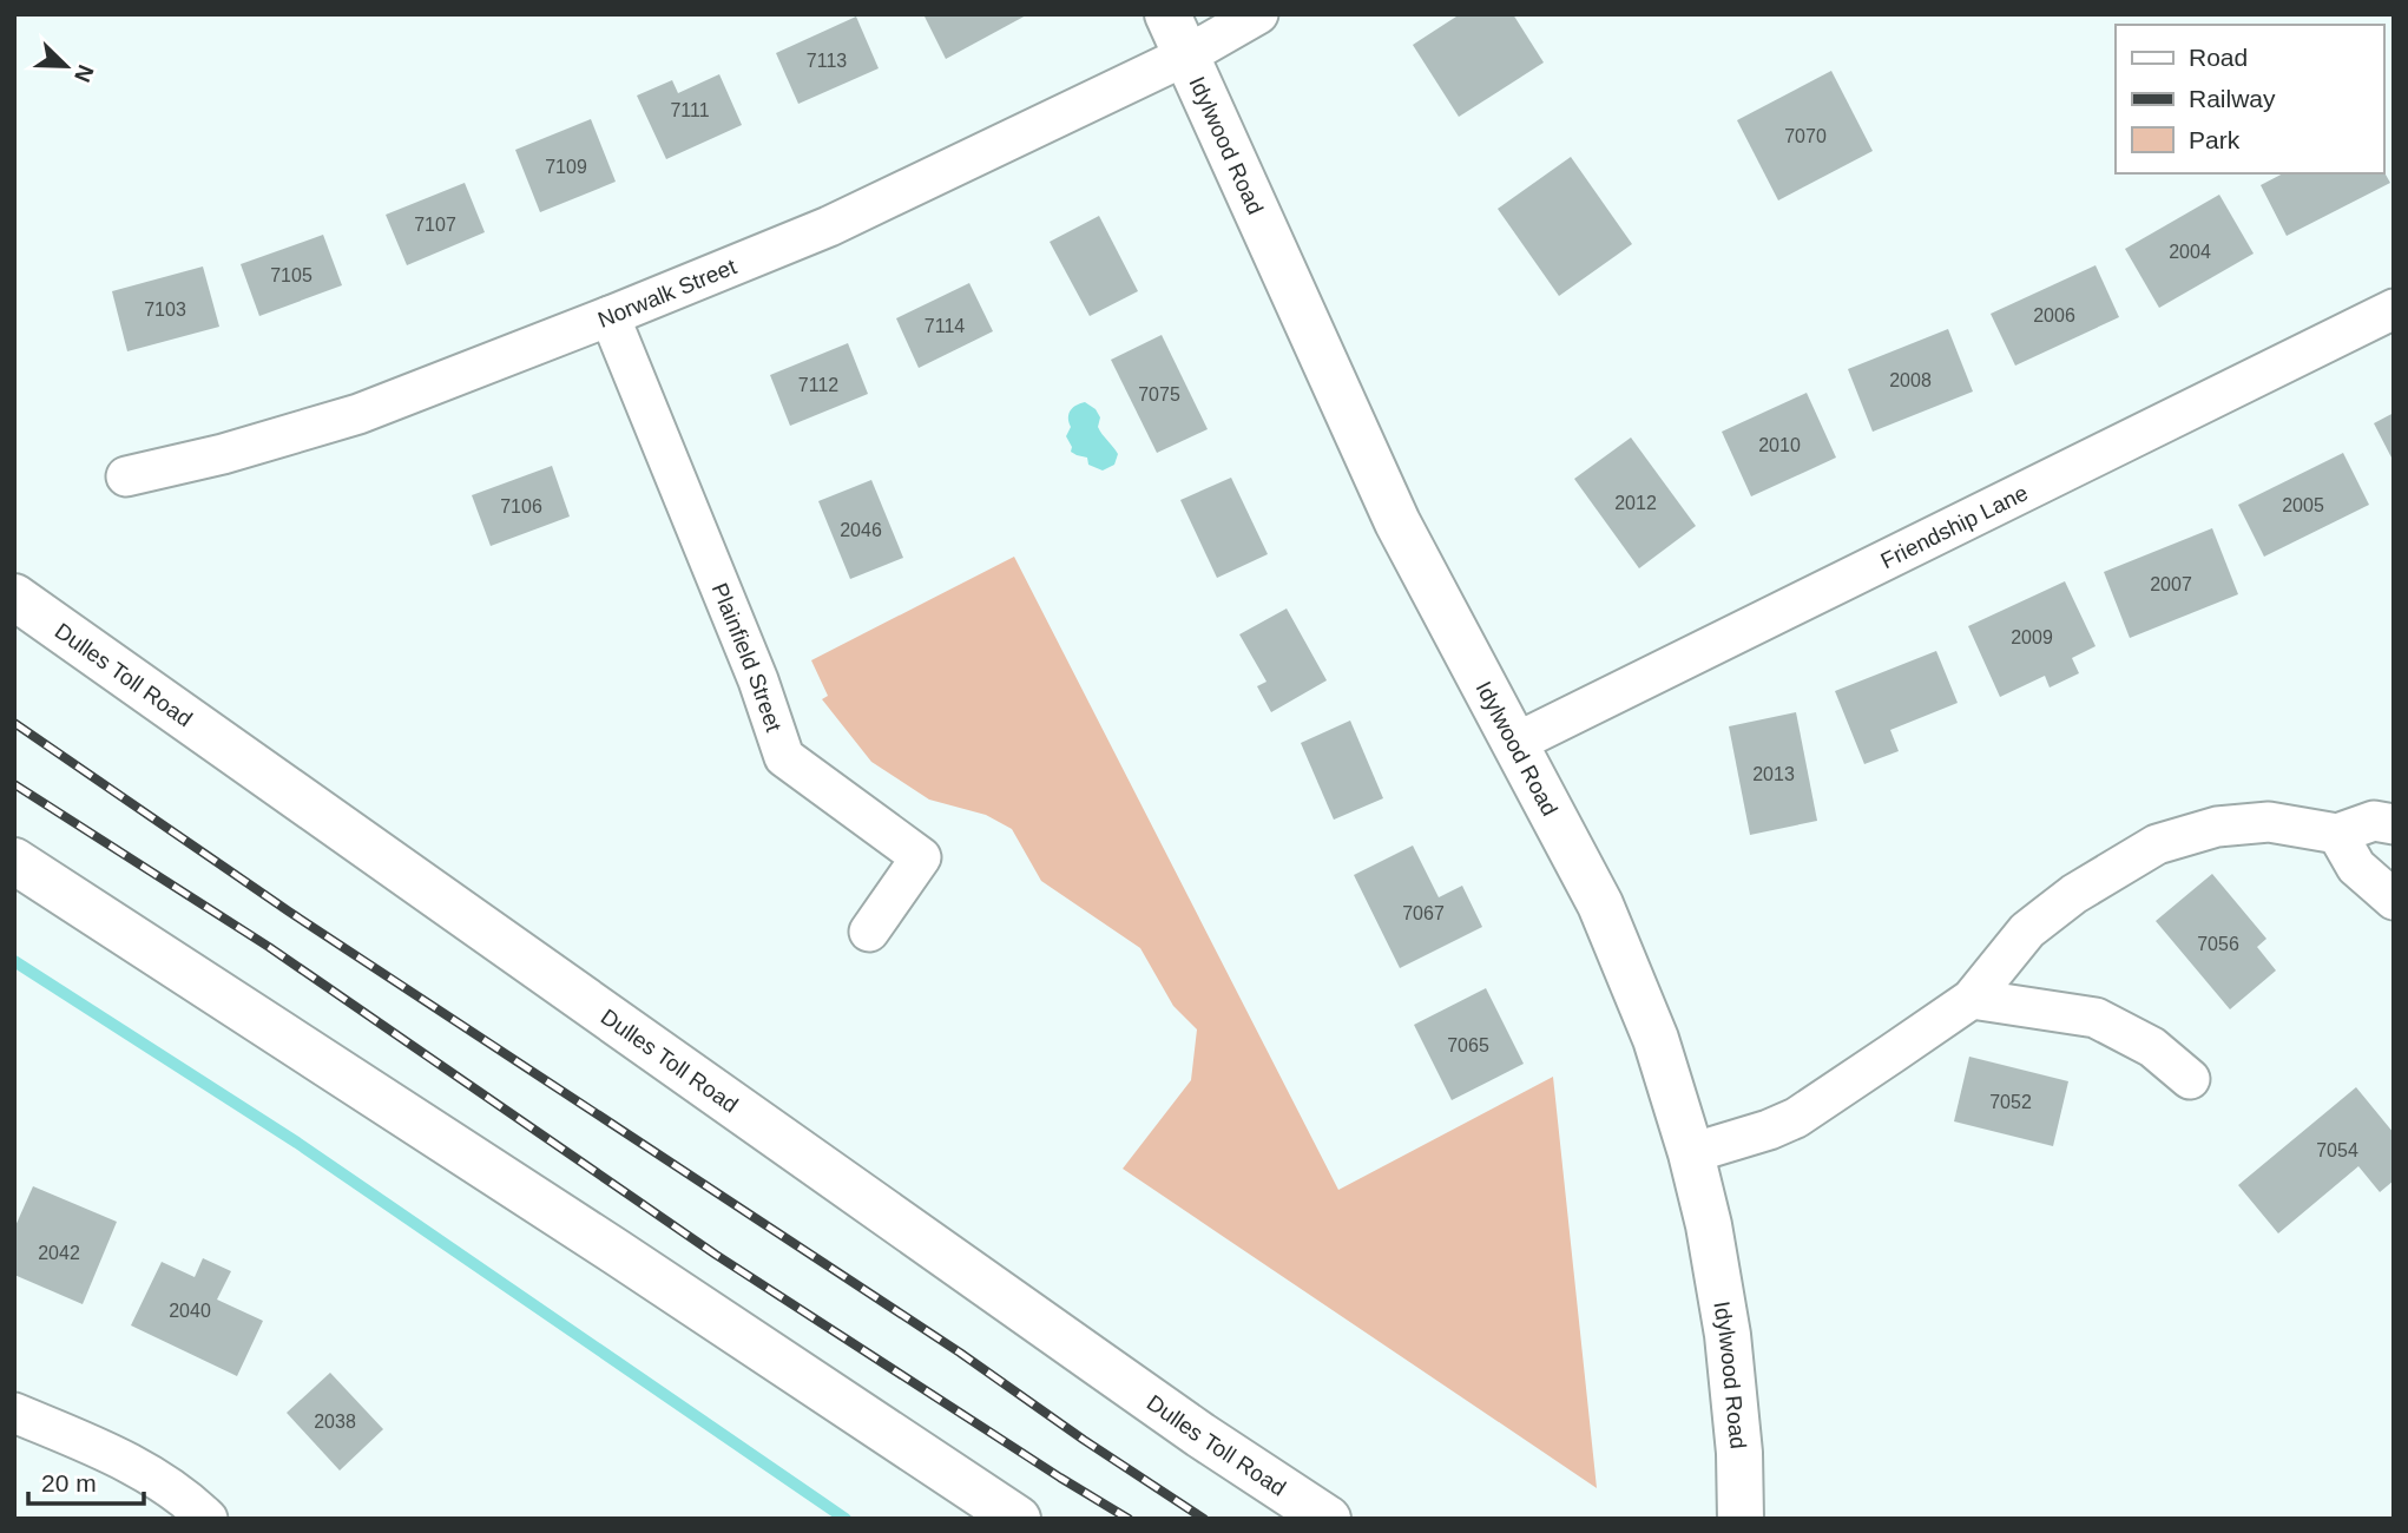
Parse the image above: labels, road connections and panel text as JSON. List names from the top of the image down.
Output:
{
  "streets": {
    "main road": ["Idylwood Road", "Dulles Toll Road"],
    "street": ["Norwalk Street", "Friendship Lane", "Plainfield Street"]
  },
  "crossings": [
    ["Idylwood Road", "Norwalk Street"],
    ["Idylwood Road", "Friendship Lane"],
    ["Norwalk Street", "Plainfield Street"]
  ],
  "house_numbers": [
    "7113",
    "7111",
    "7070",
    "7109",
    "7107",
    "2004",
    "7105",
    "7103",
    "2006",
    "7114",
    "2008",
    "7112",
    "7075",
    "2010",
    "2012",
    "2005",
    "7106",
    "2046",
    "2007",
    "2009",
    "2013",
    "7067",
    "7056",
    "7065",
    "7052",
    "7054",
    "2042",
    "2040",
    "2038"
  ],
  "legend": ["Road", "Railway", "Park"],
  "scale_bar": "20 m",
  "north": "bottom right"
}
